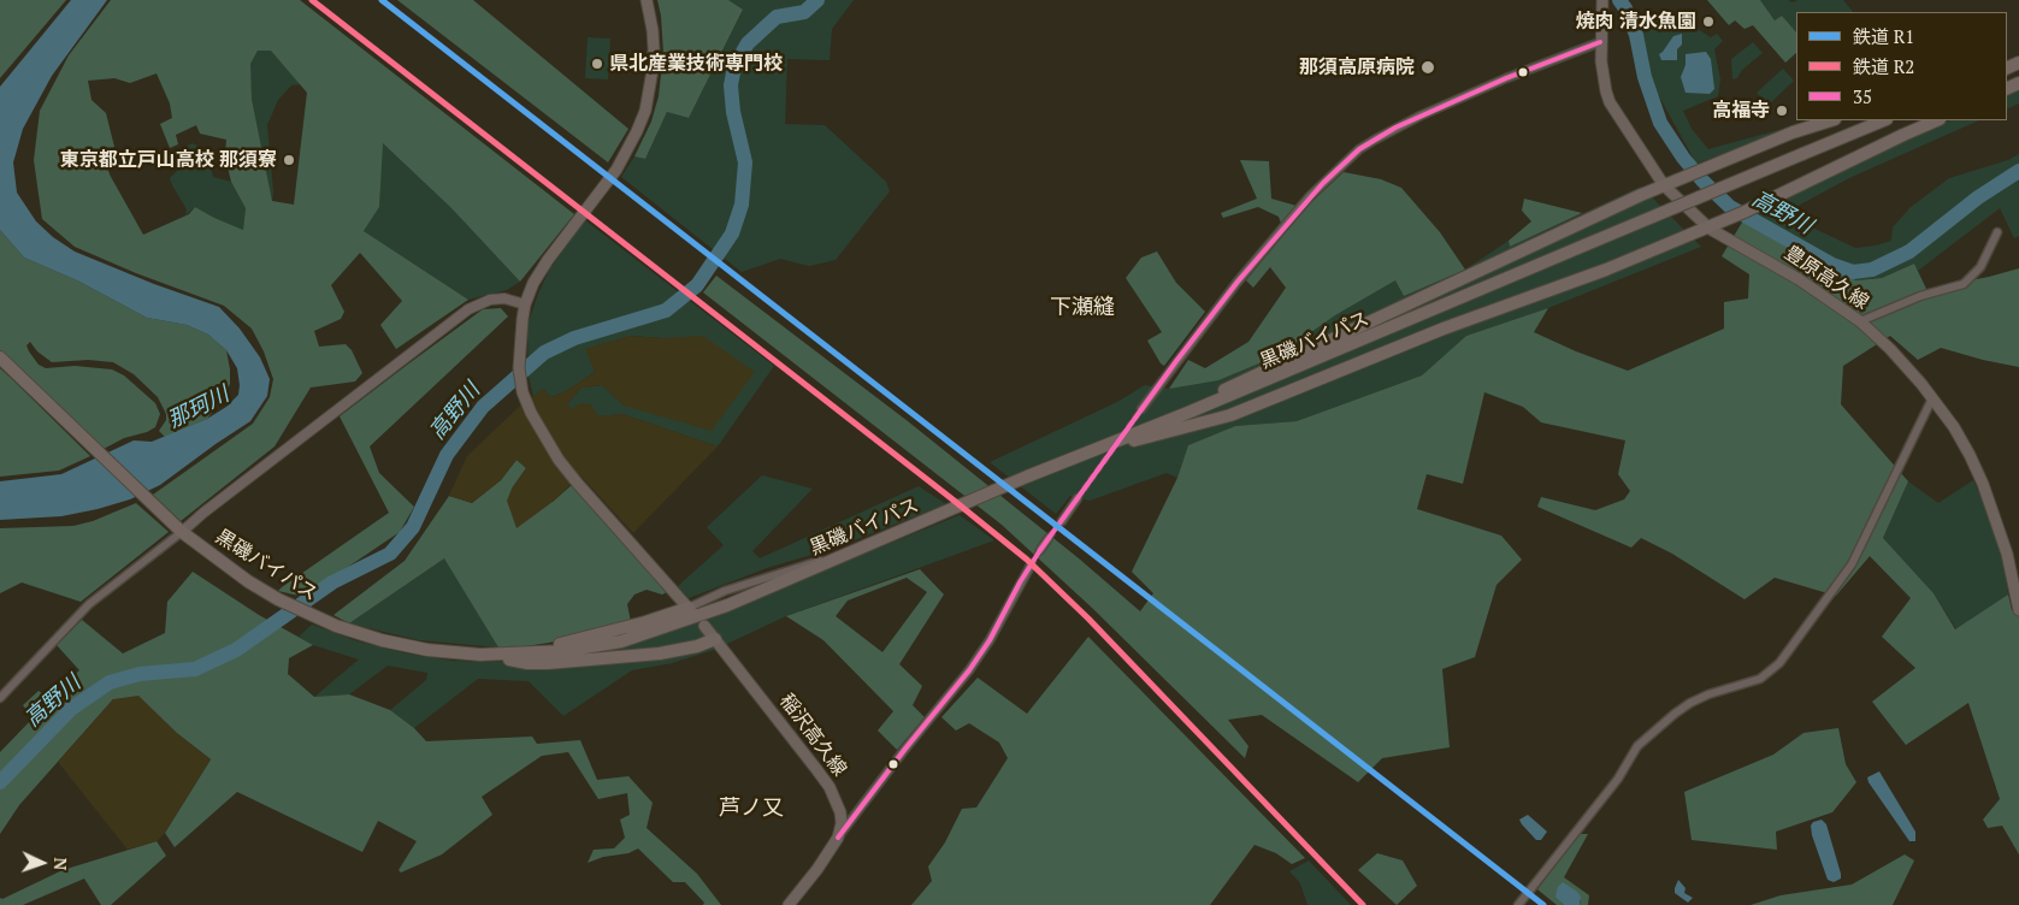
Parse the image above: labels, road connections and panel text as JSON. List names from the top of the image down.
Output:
{
  "streets": {
    "highway": ["黒磯バイパス"],
    "main road": ["豊原高久線", "稲沢高久線"]
  },
  "districts": ["下瀬縫", "芦ノ又"],
  "water": ["高野川", "那珂川"],
  "places": [
    "焼肉 清水魚園",
    "県北産業技術専門校",
    "那須高原病院",
    "高福寺",
    "東京都立戸山高校 那須寮"
  ],
  "lines": ["rail line R1", "rail line R2", "transit line 35"],
  "legend": ["鉄道 R1", "鉄道 R2", "35"],
  "north": "right"
}
